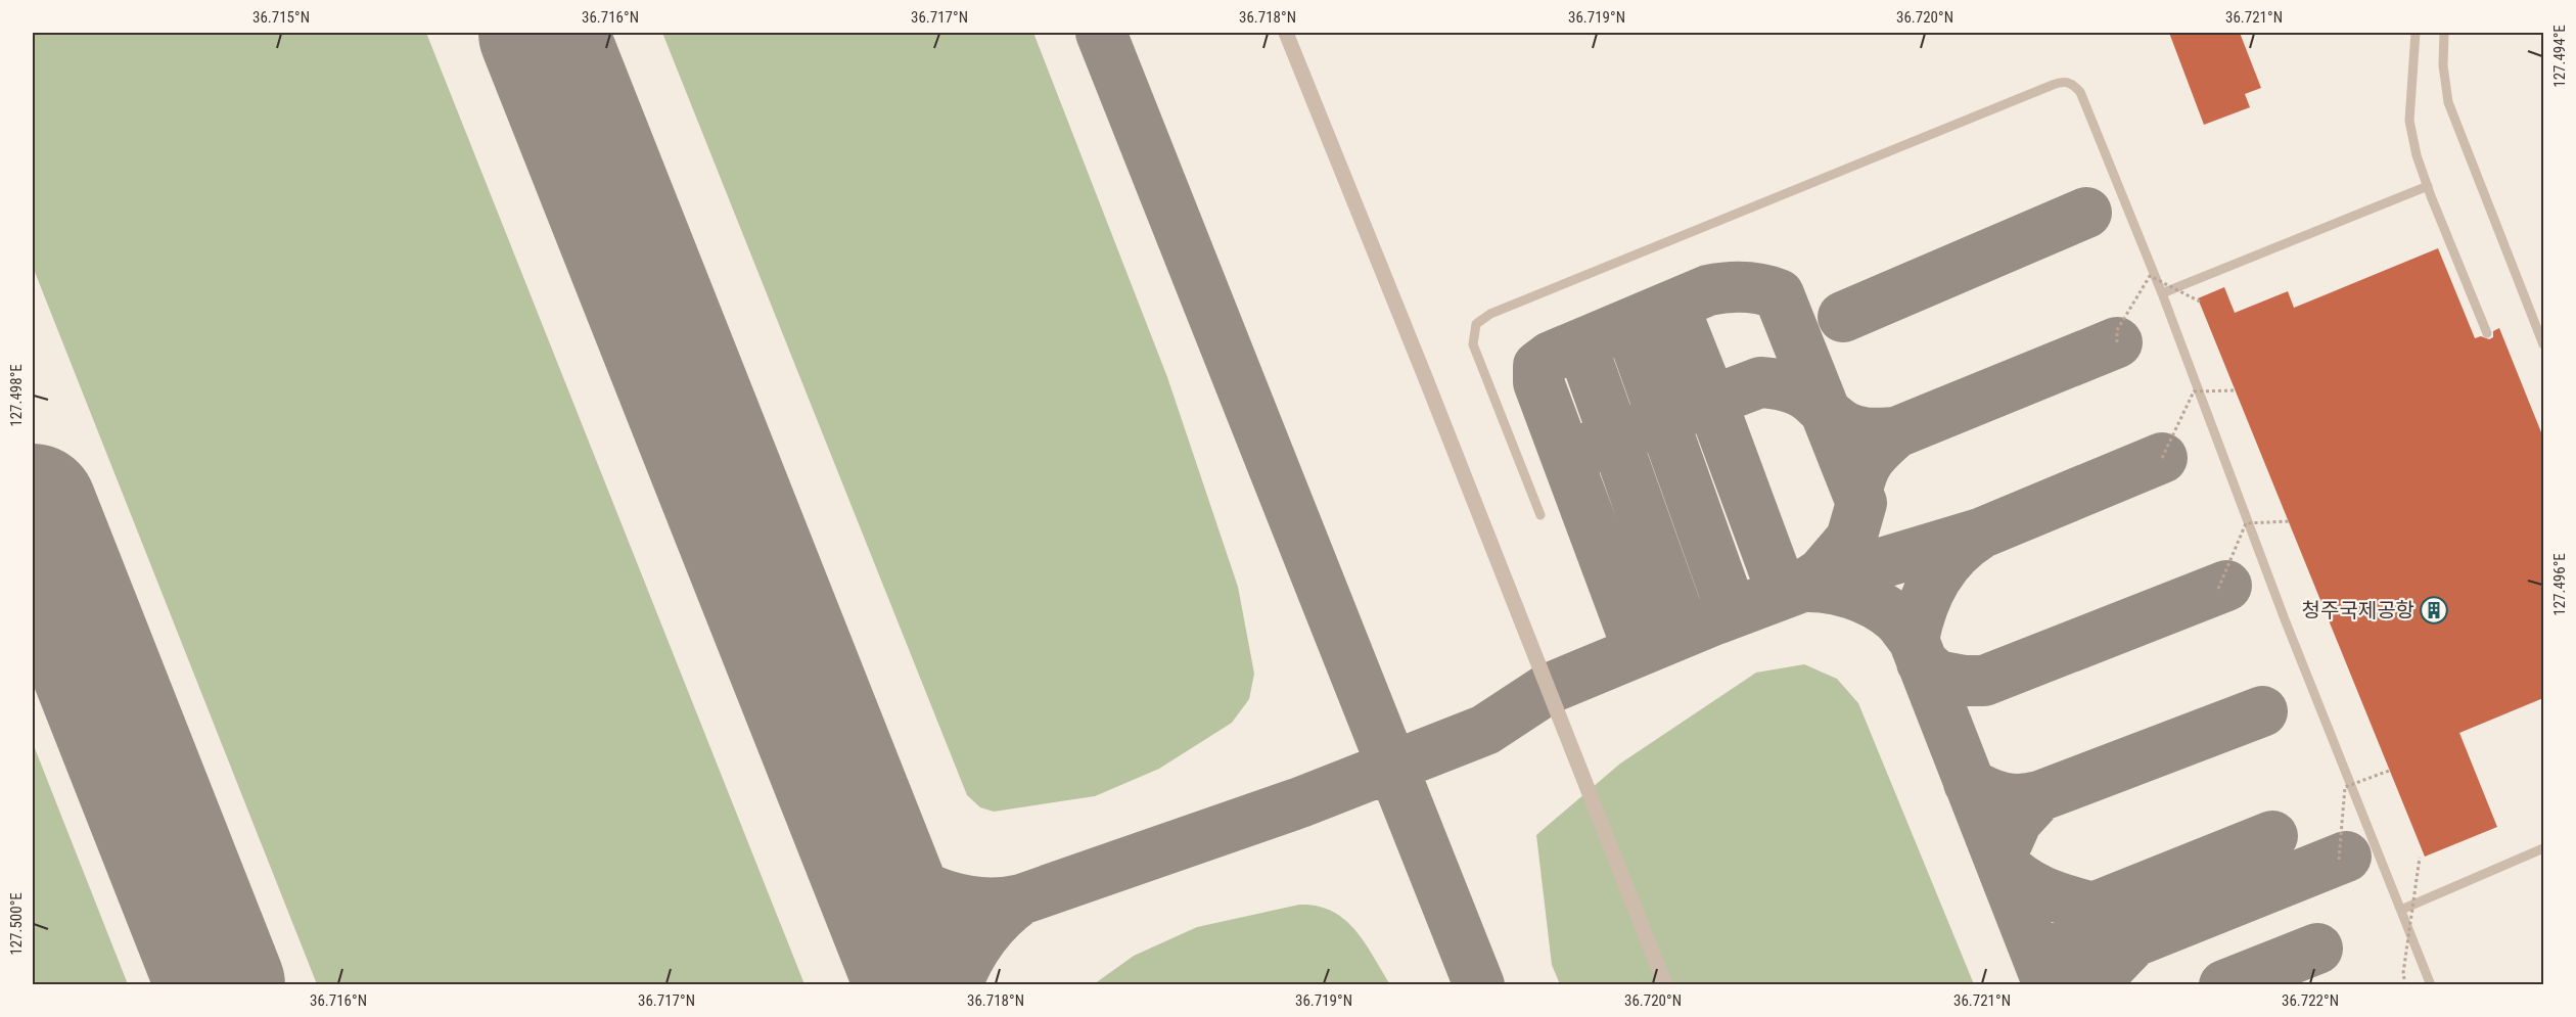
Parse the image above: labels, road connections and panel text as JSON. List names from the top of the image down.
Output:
{
  "places": {
    "building": ["청주국제공항"]
  },
  "coordinates": [
    "36.715°N",
    "36.716°N",
    "36.717°N",
    "36.718°N",
    "36.719°N",
    "36.720°N",
    "36.721°N",
    "127.494°E",
    "127.498°E",
    "127.496°E",
    "127.500°E",
    "36.722°N"
  ]
}
